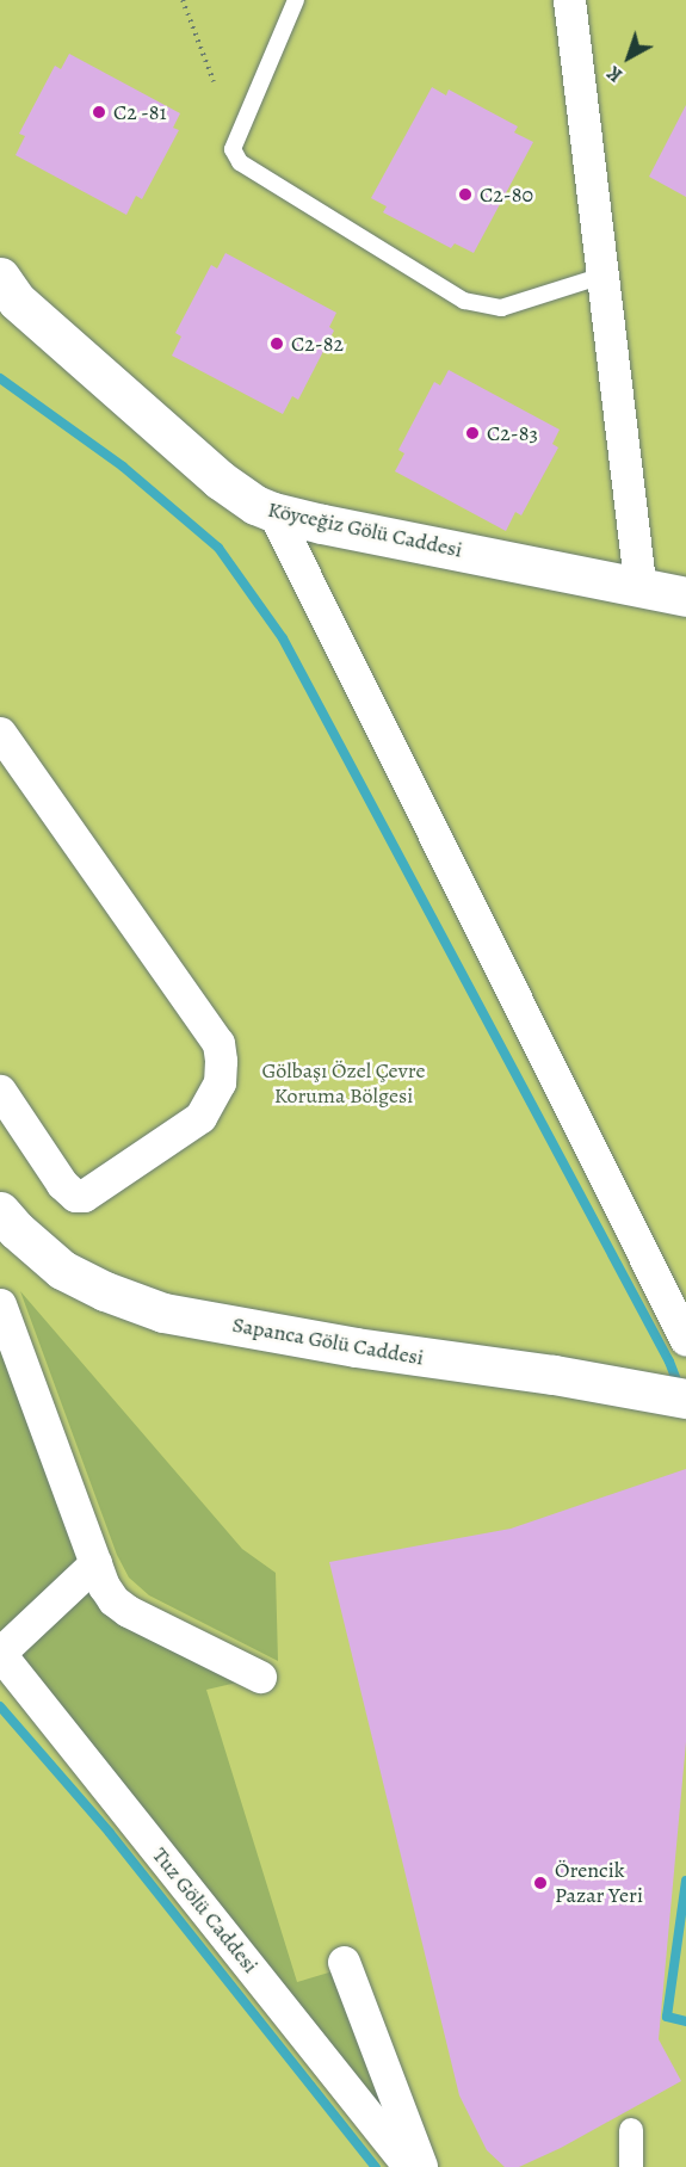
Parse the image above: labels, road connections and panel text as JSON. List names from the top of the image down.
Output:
{
  "streets": {
    "street": ["Köyceğiz Gölü Caddesi", "Sapanca Gölü Caddesi", "Tuz Gölü Caddesi"]
  },
  "parks": ["Gölbaşı Özel Çevre Koruma Bölgesi"],
  "places": [
    "C2 -81",
    "C2-80",
    "C2-82",
    "C2-83",
    "Örencik Pazar Yeri"
  ],
  "north": "bottom left"
}
